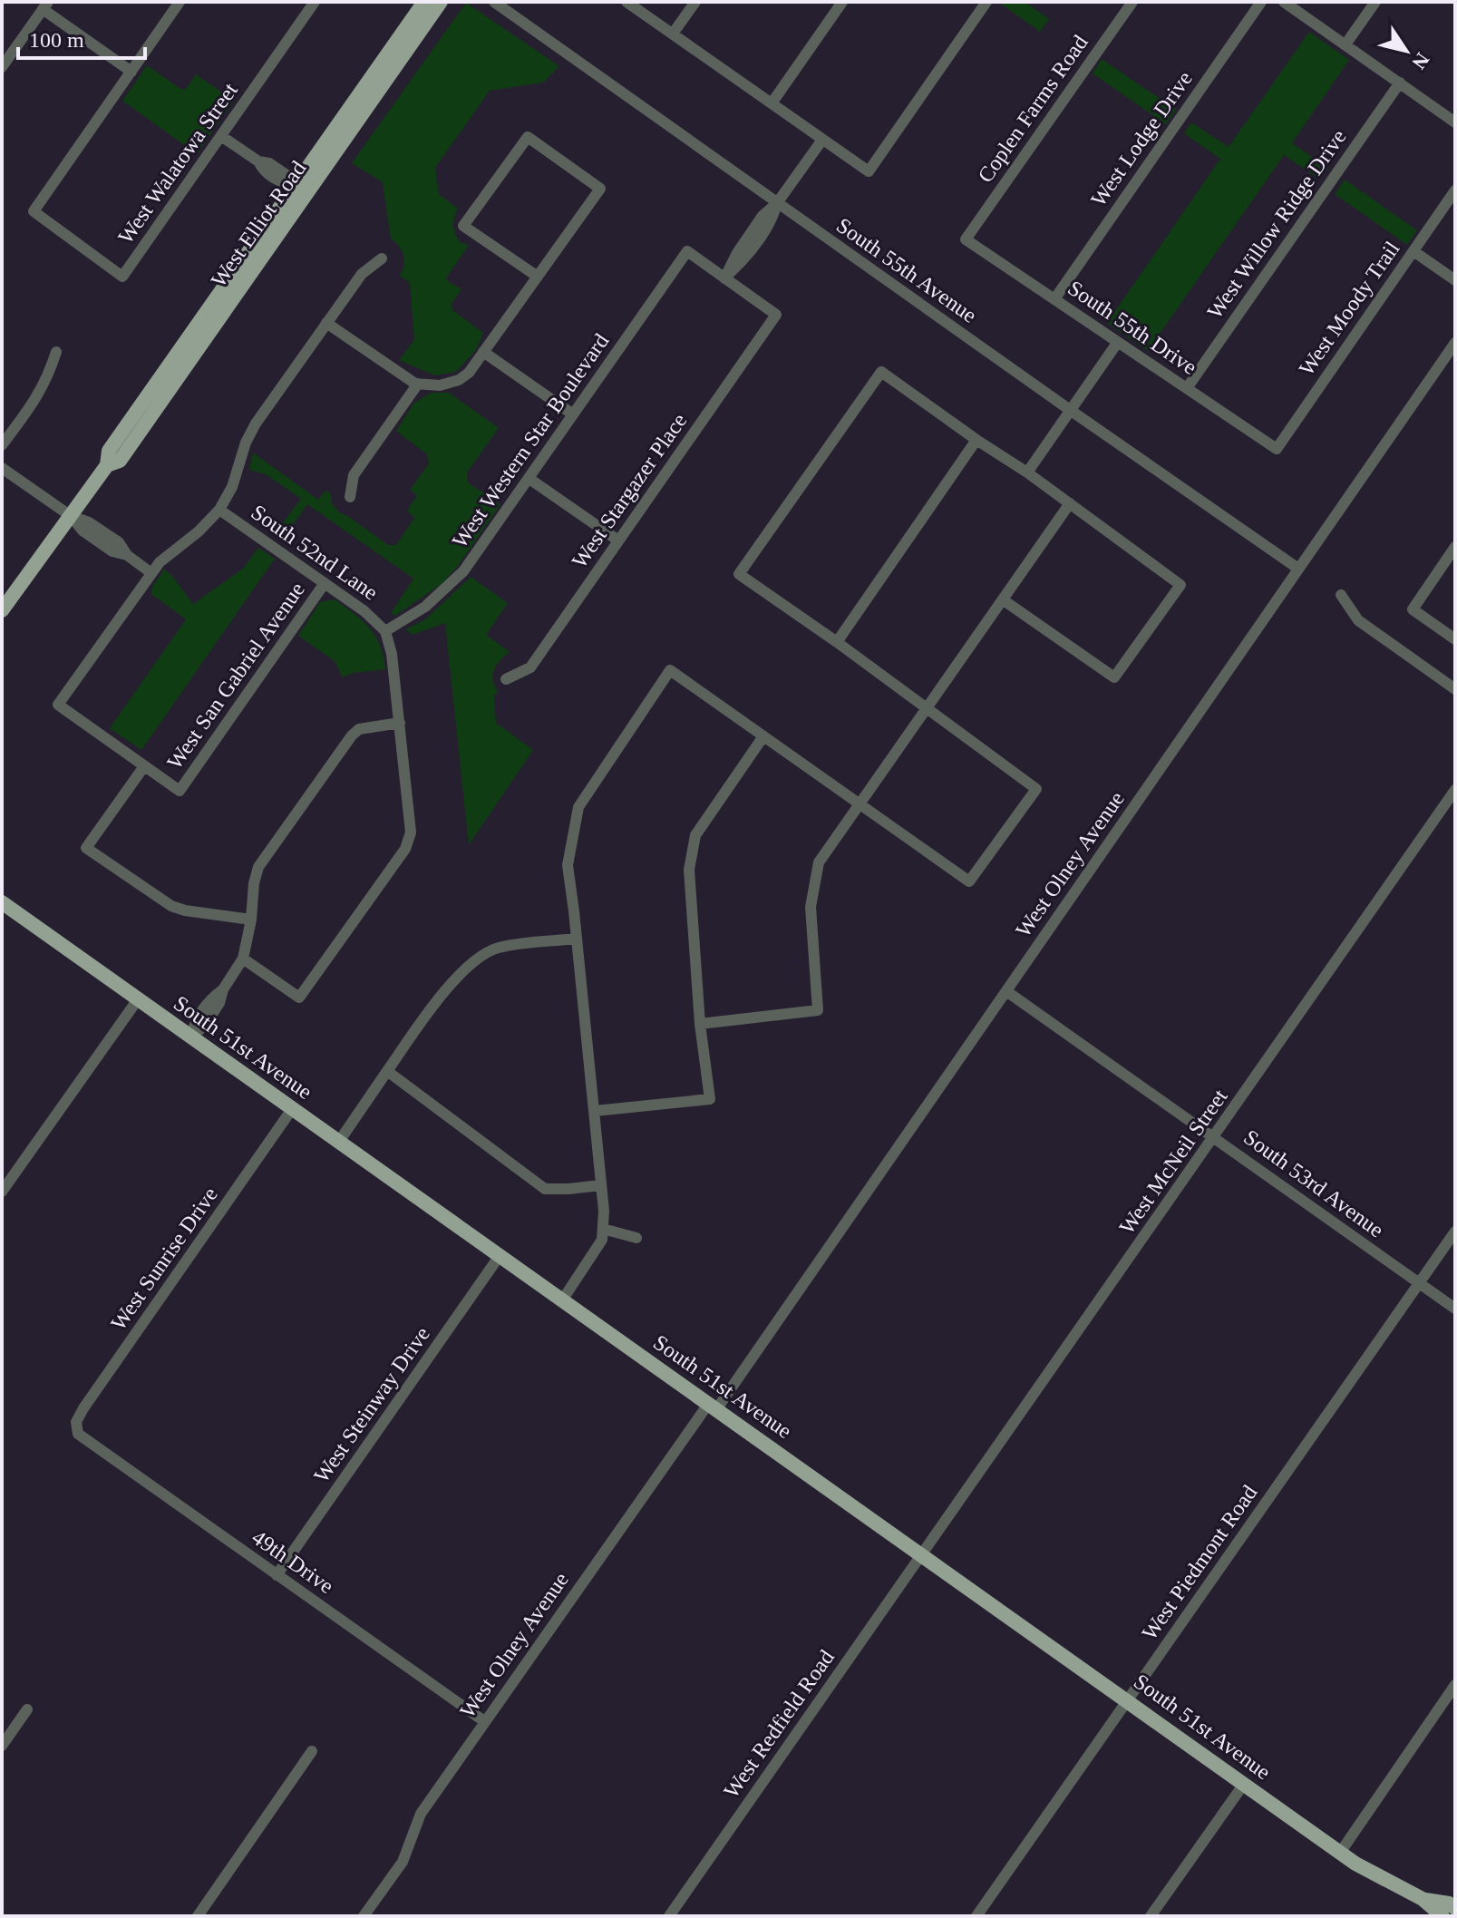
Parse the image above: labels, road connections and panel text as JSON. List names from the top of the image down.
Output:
{
  "streets": {
    "main road": ["West Elliot Road", "South 51st Avenue"],
    "street": [
      "Coplen Farms Road",
      "West Lodge Drive",
      "West Walatowa Street",
      "West Willow Ridge Drive",
      "South 55th Avenue",
      "West Moody Trail",
      "South 55th Drive",
      "West Western Star Boulevard",
      "West Stargazer Place",
      "South 52nd Lane",
      "West San Gabriel Avenue",
      "West Olney Avenue",
      "West McNeil Street",
      "South 53rd Avenue",
      "West Sunrise Drive",
      "West Steinway Drive",
      "49th Drive",
      "West Piedmont Road",
      "West Redfield Road"
    ]
  },
  "crossings": [
    ["Coplen Farms Road", "South 55th Drive"],
    ["West Lodge Drive", "South 55th Drive"],
    ["West Willow Ridge Drive", "South 55th Drive"],
    ["South 55th Avenue", "West Olney Avenue"],
    ["West Moody Trail", "South 55th Drive"],
    ["West Western Star Boulevard", "West Stargazer Place"],
    ["West Western Star Boulevard", "South 52nd Lane"],
    ["South 52nd Lane", "West San Gabriel Avenue"],
    ["West Olney Avenue", "South 51st Avenue"],
    ["West Olney Avenue", "South 53rd Avenue"],
    ["West Olney Avenue", "49th Drive"],
    ["South 51st Avenue", "West McNeil Street"],
    ["South 51st Avenue", "West Sunrise Drive"],
    ["South 51st Avenue", "West Steinway Drive"],
    ["South 51st Avenue", "West Piedmont Road"],
    ["South 51st Avenue", "West Redfield Road"],
    ["West McNeil Street", "South 53rd Avenue"],
    ["West McNeil Street", "West Redfield Road"],
    ["South 53rd Avenue", "West Piedmont Road"],
    ["West Sunrise Drive", "49th Drive"],
    ["West Steinway Drive", "49th Drive"]
  ],
  "scale_bar": "100 m",
  "north": "bottom right"
}
